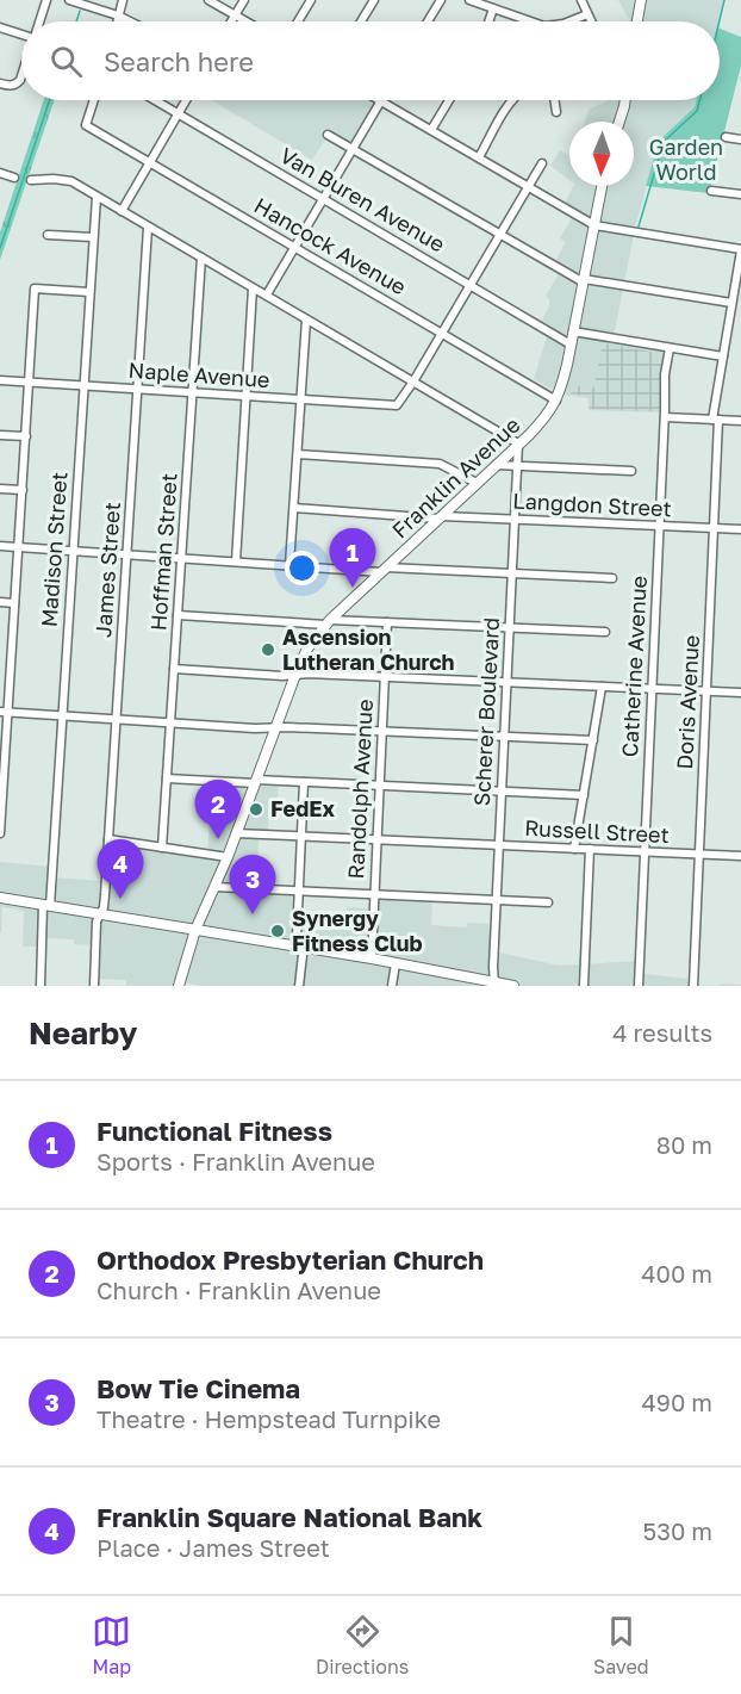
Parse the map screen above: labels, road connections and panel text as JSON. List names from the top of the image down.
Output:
{
  "streets": {
    "main road": ["Franklin Avenue"],
    "street": [
      "Van Buren Avenue",
      "Hancock Avenue",
      "Naple Avenue",
      "Langdon Street",
      "Madison Street",
      "Hoffman Street",
      "James Street",
      "Catherine Avenue",
      "Doris Avenue",
      "Scherer Boulevard",
      "Randolph Avenue",
      "Russell Street"
    ]
  },
  "crossings": [
    ["Van Buren Avenue", "Franklin Avenue"],
    ["Hancock Avenue", "Franklin Avenue"],
    ["Naple Avenue", "Madison Street"],
    ["Naple Avenue", "Hoffman Street"],
    ["Naple Avenue", "James Street"],
    ["Franklin Avenue", "Langdon Street"],
    ["Franklin Avenue", "Scherer Boulevard"],
    ["Franklin Avenue", "Russell Street"],
    ["Langdon Street", "Catherine Avenue"],
    ["Langdon Street", "Doris Avenue"],
    ["Langdon Street", "Scherer Boulevard"],
    ["Catherine Avenue", "Russell Street"],
    ["Doris Avenue", "Russell Street"],
    ["Scherer Boulevard", "Russell Street"],
    ["Randolph Avenue", "Russell Street"]
  ],
  "parks": ["Garden World"],
  "places": ["Ascension Lutheran Church", "FedEx", "Synergy Fitness Club"],
  "north": "bottom",
  "page": {
    "search": "Search here",
    "pins": [
      "1",
      "2",
      "4",
      "3"
    ],
    "heading": ["Nearby", "4 results"],
    "list": [
      {
        "mark": "1",
        "name": "Functional Fitness",
        "note": "Sports · Franklin Avenue",
        "value": "80 m"
      },
      {
        "mark": "2",
        "name": "Orthodox Presbyterian Church",
        "note": "Church · Franklin Avenue",
        "value": "400 m"
      },
      {
        "mark": "3",
        "name": "Bow Tie Cinema",
        "note": "Theatre · Hempstead Turnpike",
        "value": "490 m"
      },
      {
        "mark": "4",
        "name": "Franklin Square National Bank",
        "note": "Place · James Street",
        "value": "530 m"
      }
    ],
    "nav": ["Map", "Directions", "Saved"]
  }
}
